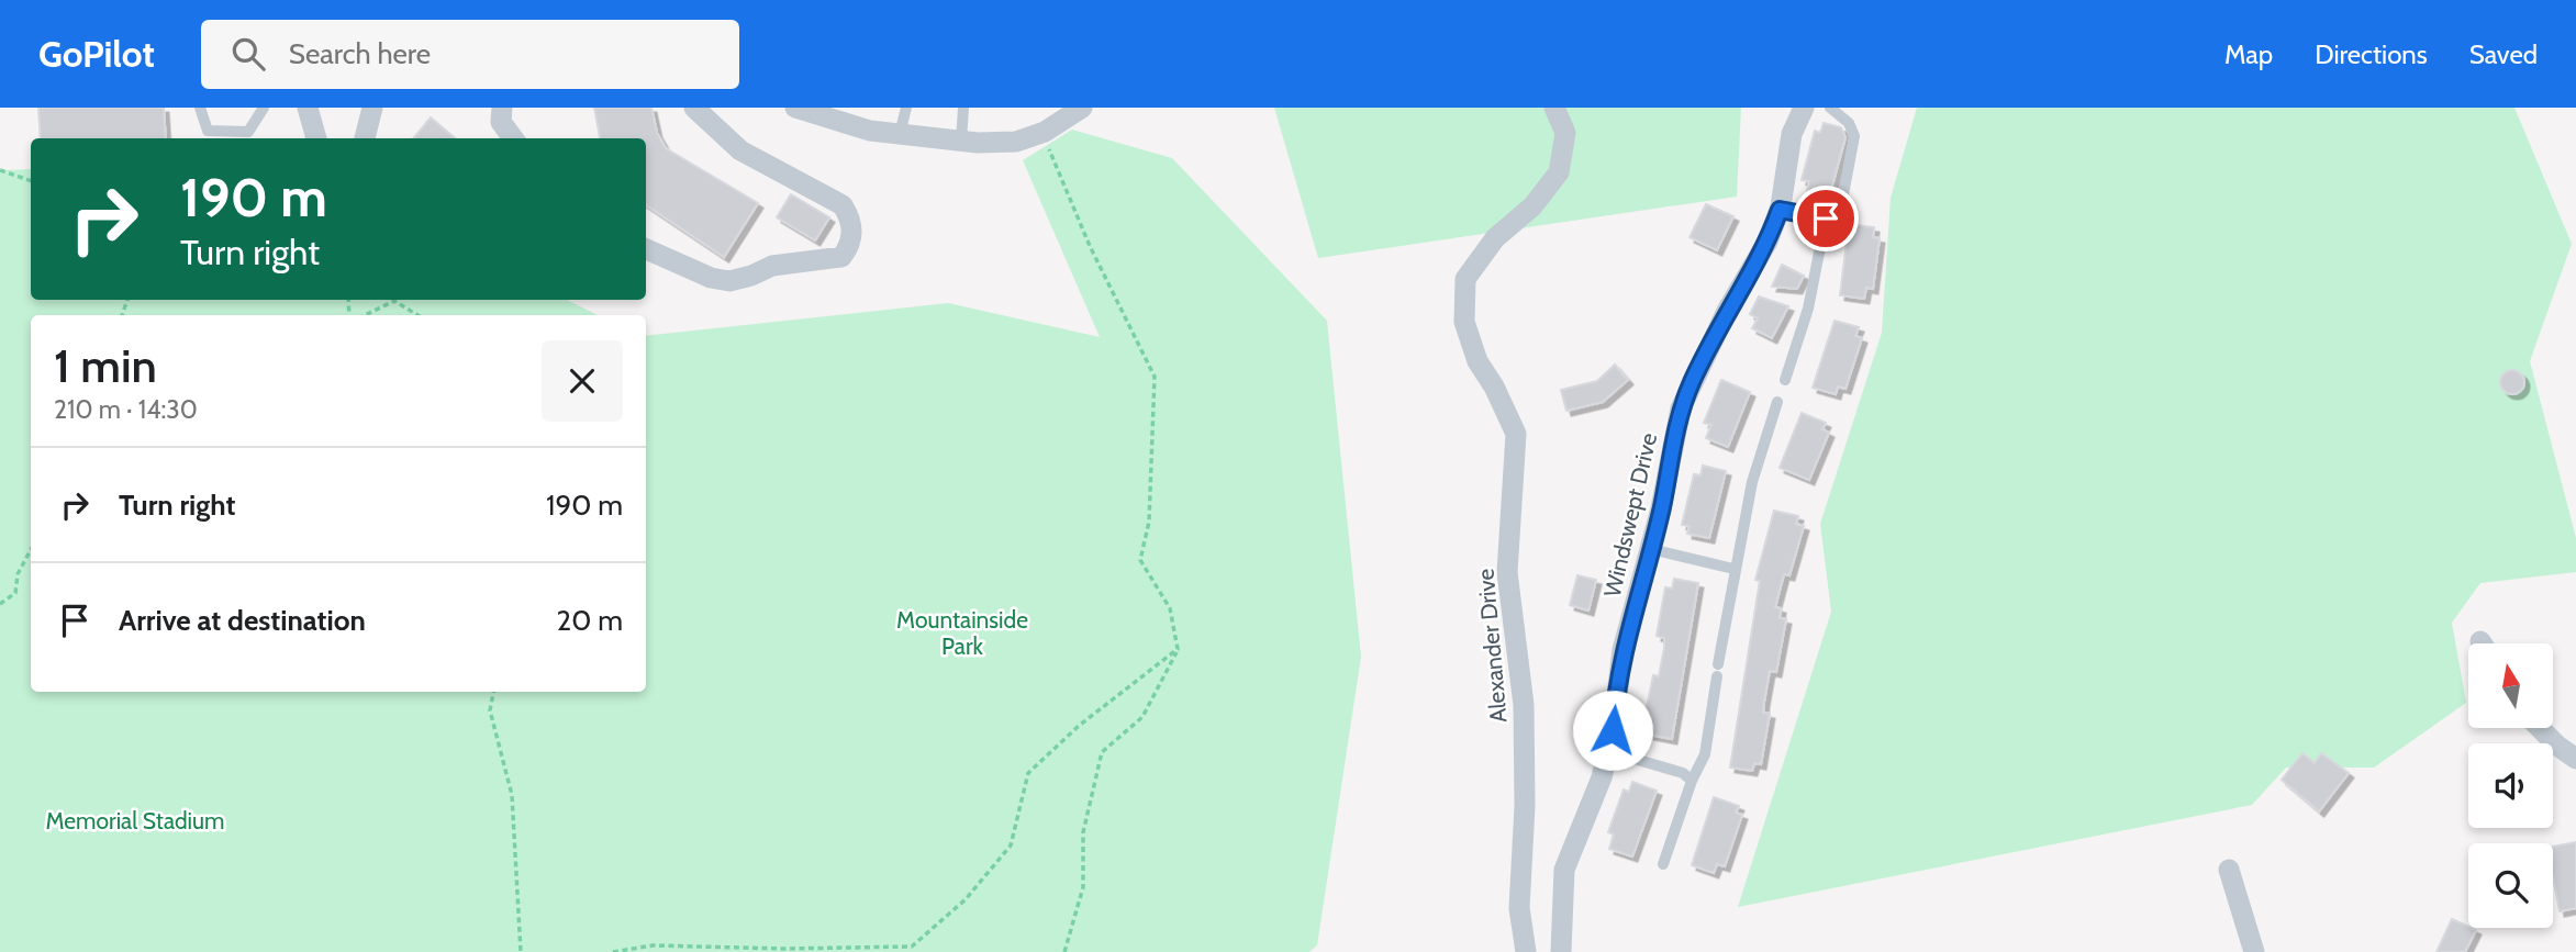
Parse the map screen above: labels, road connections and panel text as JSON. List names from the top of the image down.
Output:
{
  "streets": {
    "street": ["Windswept Drive", "Alexander Drive"]
  },
  "parks": ["Mountainside Park", "Memorial Stadium"],
  "north": "top",
  "page": {
    "header": "GoPilot",
    "search": "Search here",
    "nav": ["Map", "Directions", "Saved"],
    "turn": ["190 m", "Turn right"],
    "heading": ["1 min", "210 m · 14:30"],
    "list": [
      {
        "name": "Turn right",
        "value": "190 m"
      },
      {
        "name": "Arrive at destination",
        "value": "20 m"
      }
    ]
  }
}
